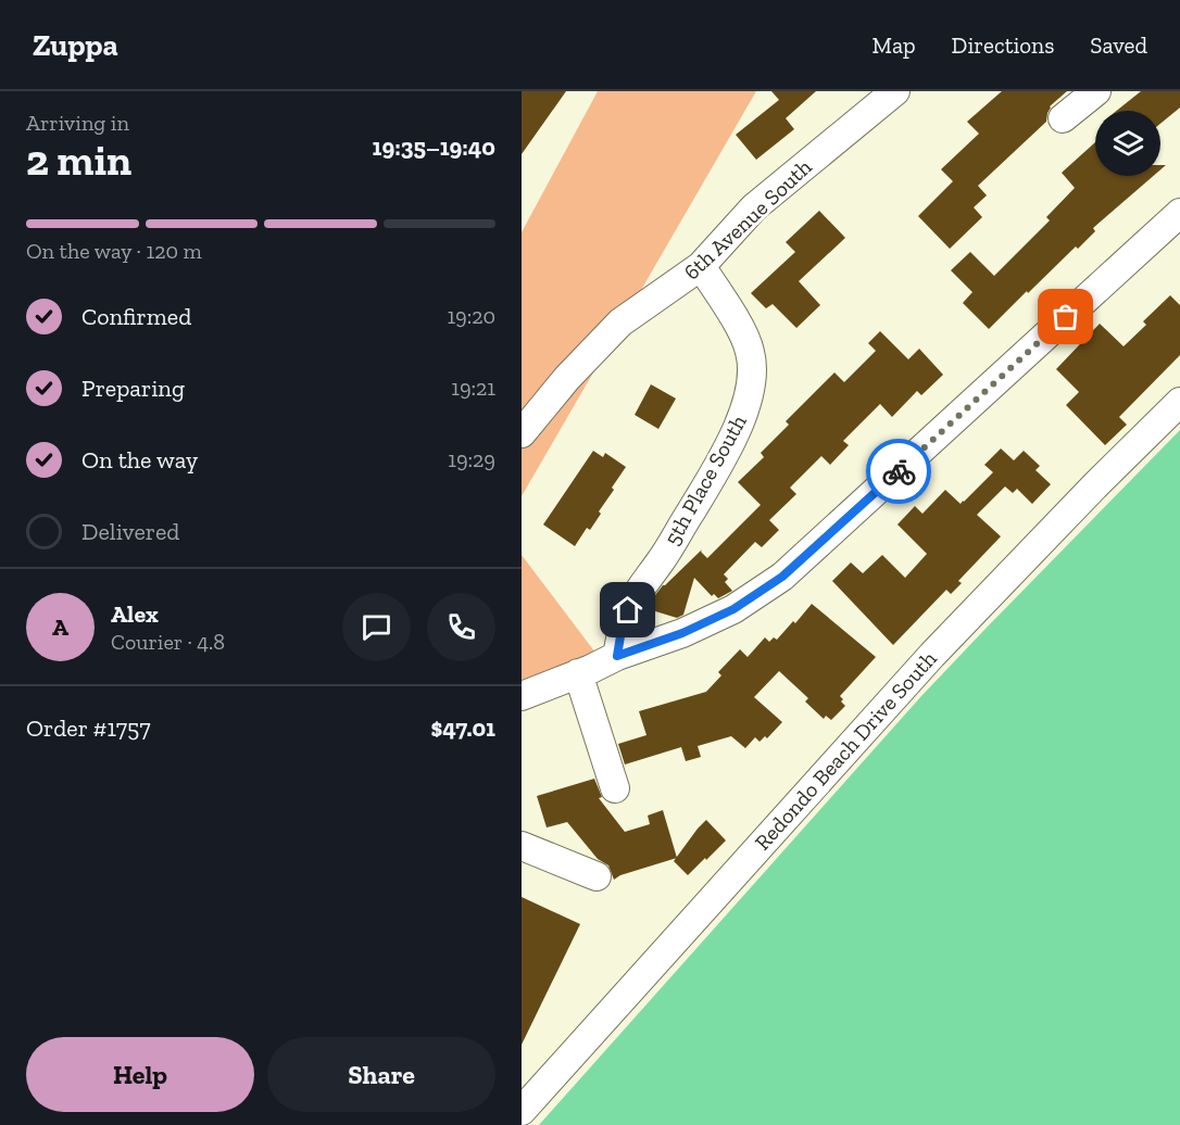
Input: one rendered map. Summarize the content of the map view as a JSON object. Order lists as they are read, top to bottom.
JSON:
{
  "streets": {
    "street": ["6th Avenue South", "5th Place South", "Redondo Beach Drive South"]
  },
  "crossings": [
    ["6th Avenue South", "5th Place South"]
  ],
  "page": {
    "header": "Zuppa",
    "nav": ["Map", "Directions", "Saved"],
    "heading": ["2 min", "Arriving in", "19:35–19:40"],
    "panel": [
      "Alex",
      "Courier · 4.8",
      "Order #1757",
      "$47.01"
    ],
    "bar": "On the way · 120 m",
    "list": [
      ["Confirmed", "19:20"],
      ["Preparing", "19:21"],
      ["On the way", "19:29"],
      "Delivered"
    ],
    "round": "A",
    "buttons": ["Help", "Share"]
  }
}
